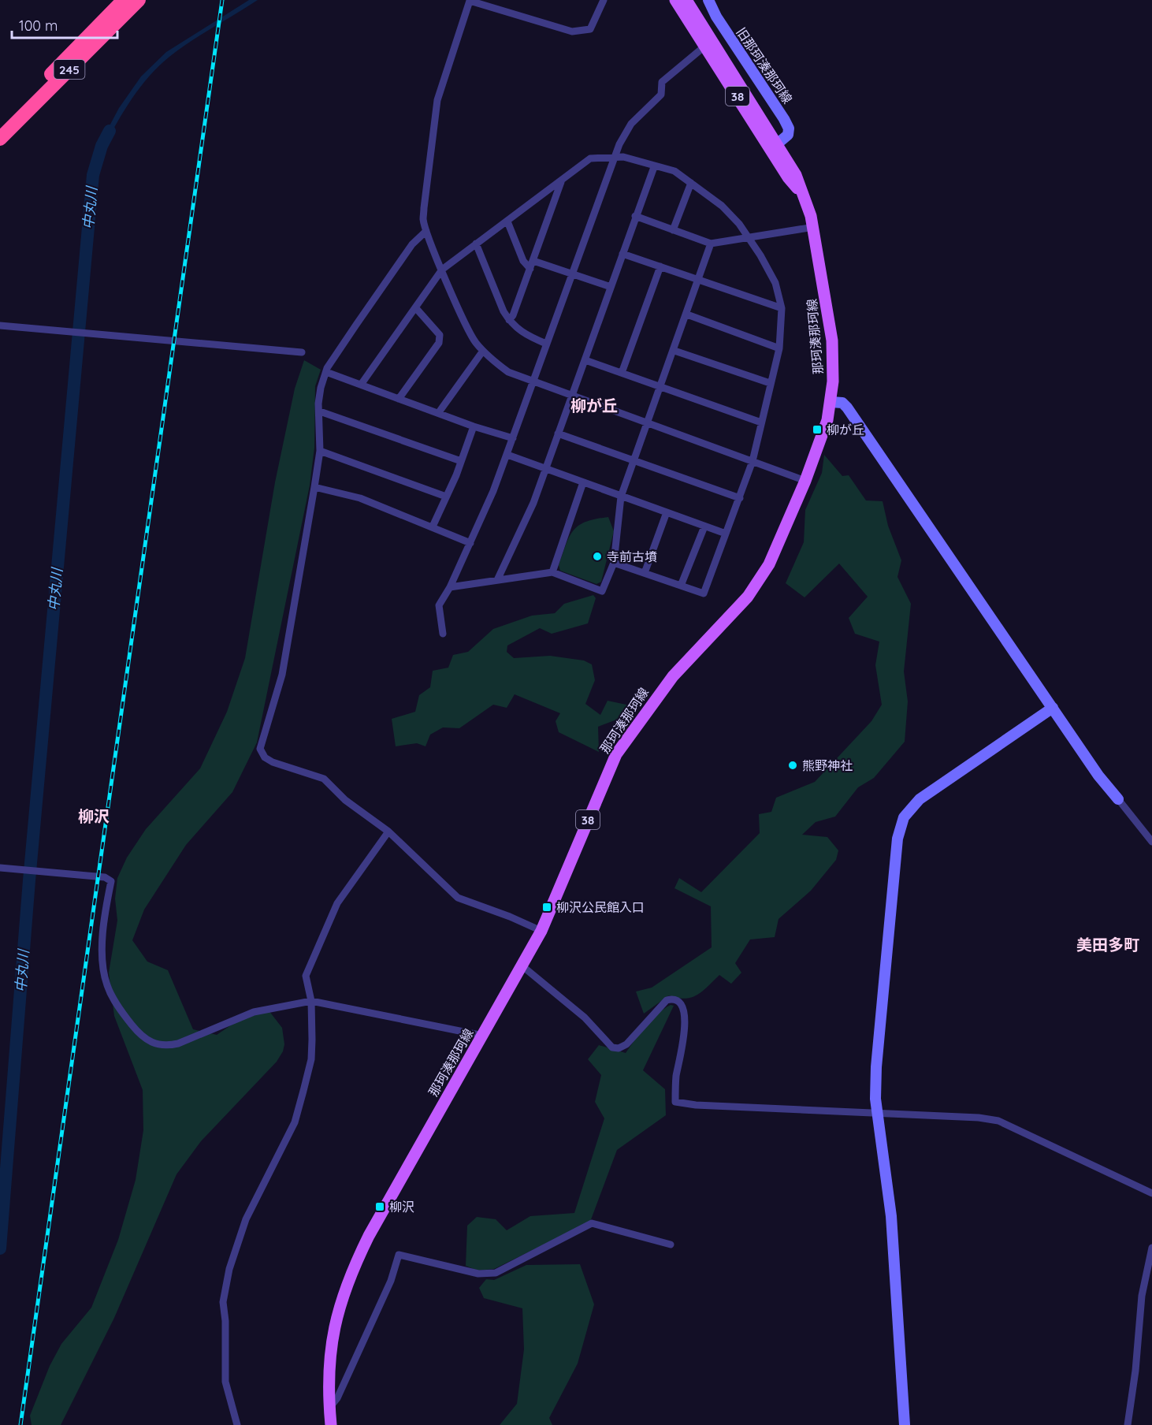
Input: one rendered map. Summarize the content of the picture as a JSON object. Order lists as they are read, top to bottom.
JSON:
{
  "streets": {
    "highway": ["245"],
    "main road": ["38", "那珂湊那珂線"],
    "street": ["旧那珂湊那珂線"]
  },
  "crossings": [
    ["旧那珂湊那珂線", "那珂湊那珂線"]
  ],
  "districts": ["柳が丘", "柳沢", "美田多町"],
  "water": ["中丸川"],
  "places": {
    "transit": ["柳が丘", "柳沢公民館入口", "柳沢"],
    "other": ["寺前古墳", "熊野神社"]
  },
  "scale_bar": "100 m"
}
